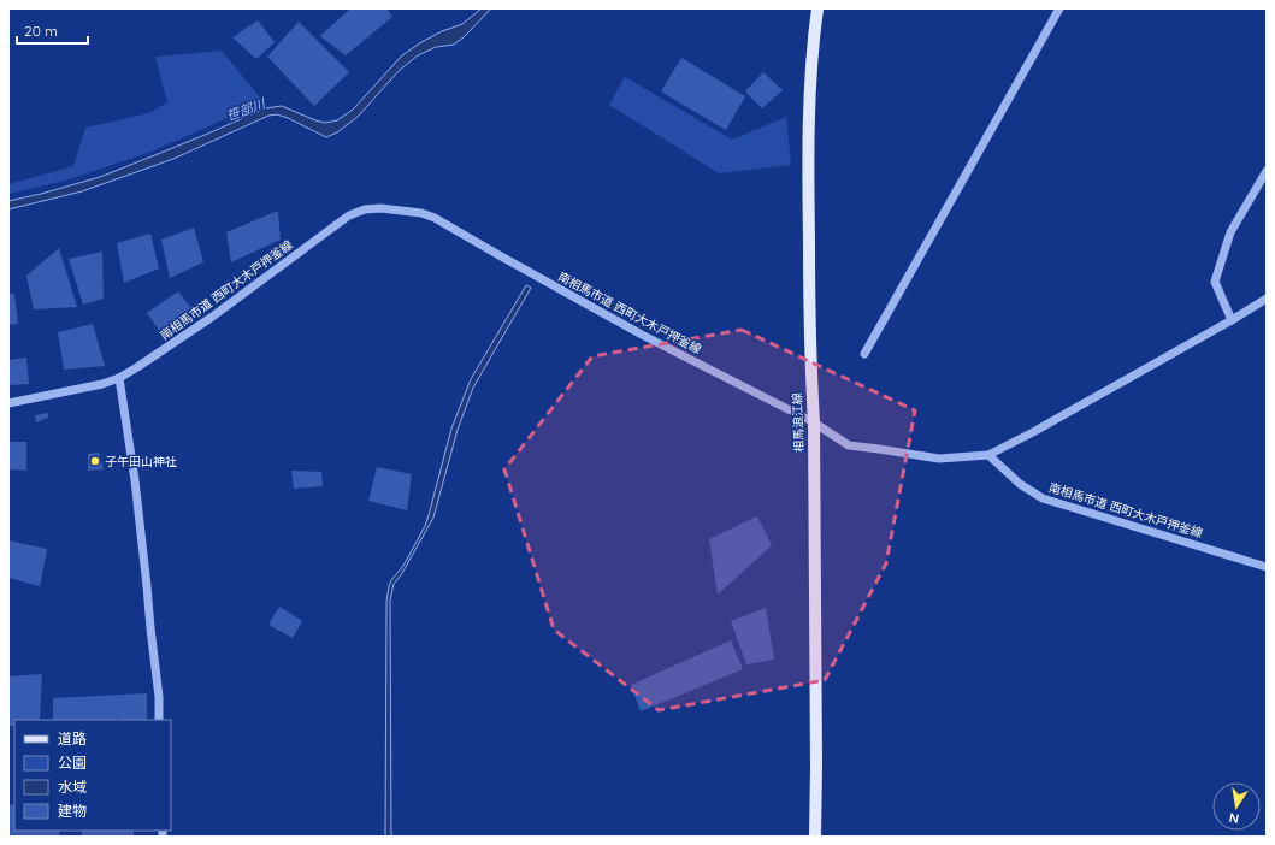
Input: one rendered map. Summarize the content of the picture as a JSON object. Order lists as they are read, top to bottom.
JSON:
{
  "streets": {
    "main road": ["相馬浪江線"],
    "street": ["南相馬市道 西町大木戸押釜線"]
  },
  "crossings": [
    ["南相馬市道 西町大木戸押釜線", "相馬浪江線"]
  ],
  "water": ["笹部川"],
  "places": ["子午田山神社"],
  "legend": [
    "道路",
    "公園",
    "水域",
    "建物"
  ],
  "scale_bar": "20 m",
  "north": "bottom"
}
